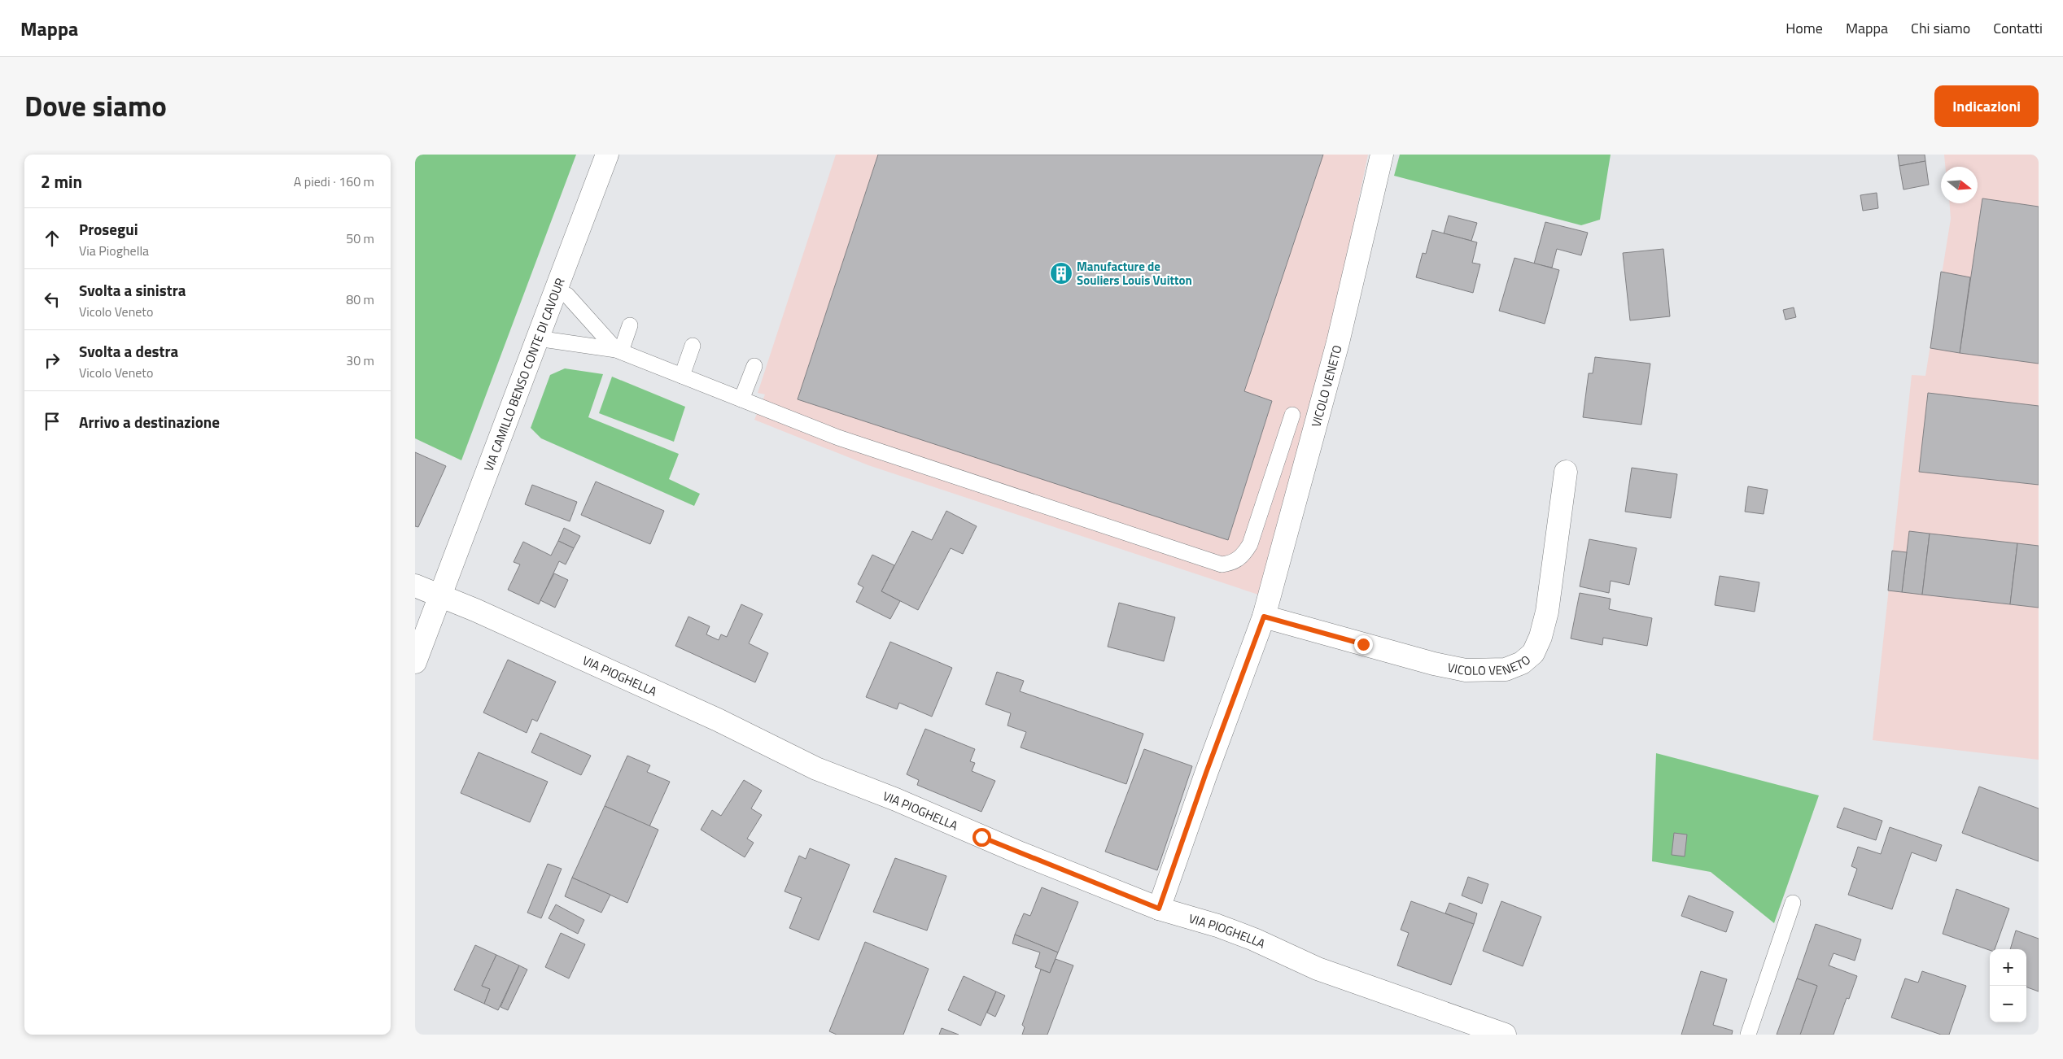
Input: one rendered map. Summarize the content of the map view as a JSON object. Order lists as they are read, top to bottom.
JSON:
{
  "streets": {
    "street": ["VIA CAMILLO BENSO CONTE DI CAVOUR", "VICOLO VENETO", "VIA PIOGHELLA"]
  },
  "crossings": [
    ["VIA CAMILLO BENSO CONTE DI CAVOUR", "VIA PIOGHELLA"],
    ["VICOLO VENETO", "VIA PIOGHELLA"]
  ],
  "places": {
    "building": ["Manufacture de Souliers Louis Vuitton"]
  },
  "north": "right",
  "page": {
    "header": "Mappa",
    "nav": [
      "Home",
      "Mappa",
      "Chi siamo",
      "Contatti"
    ],
    "title": "Dove siamo",
    "buttons": "Indicazioni",
    "heading": ["2 min", "A piedi · 160 m"],
    "list": [
      ["Prosegui", "Via Pioghella", "50 m"],
      ["Svolta a sinistra", "Vicolo Veneto", "80 m"],
      ["Svolta a destra", "Vicolo Veneto", "30 m"],
      "Arrivo a destinazione"
    ],
    "map_buttons": ["+", "−"]
  }
}
